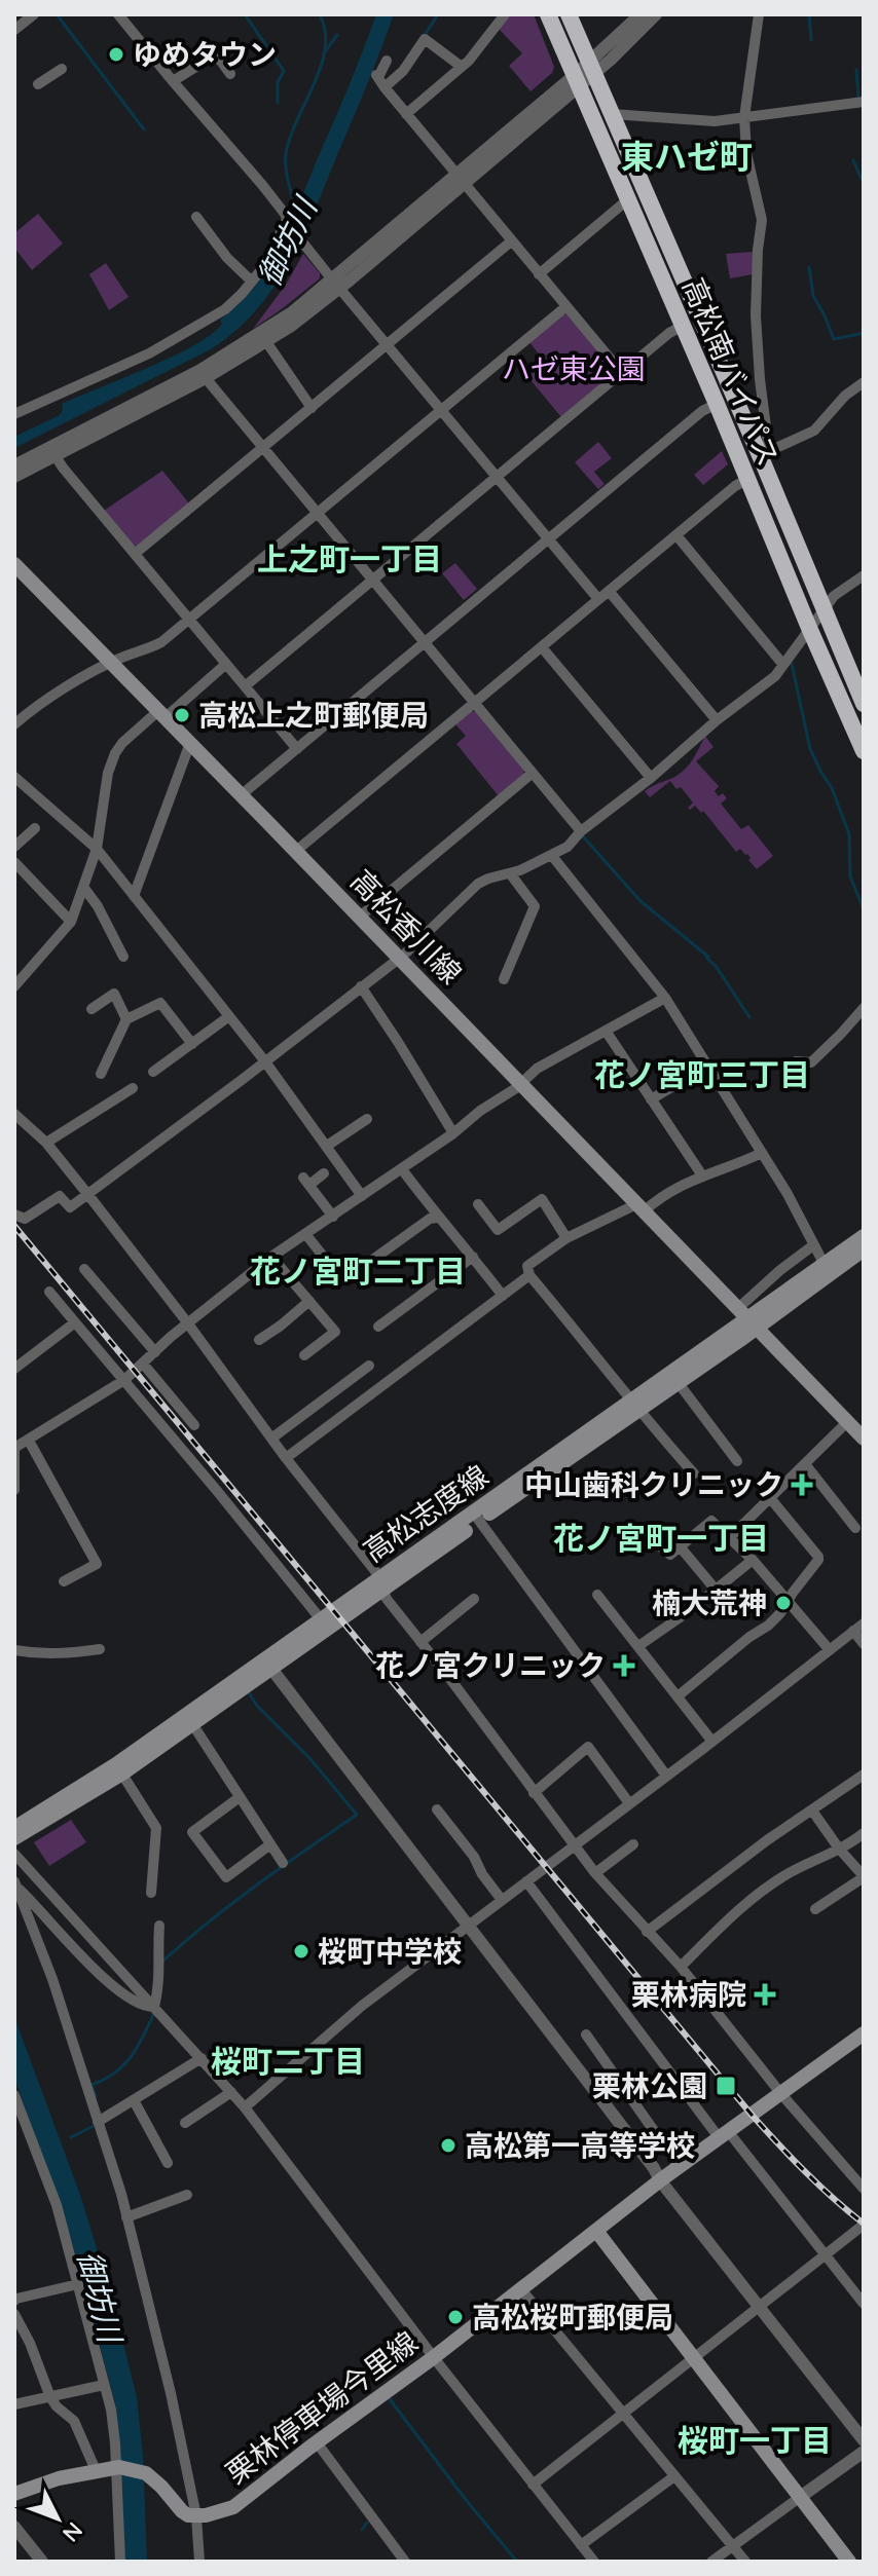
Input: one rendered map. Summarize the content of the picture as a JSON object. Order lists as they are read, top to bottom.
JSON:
{
  "streets": {
    "highway": ["高松南バイパス"],
    "main road": ["高松香川線", "高松志度線", "栗林停車場今里線"]
  },
  "crossings": [
    ["高松香川線", "高松志度線"]
  ],
  "districts": [
    "東ハゼ町",
    "上之町一丁目",
    "花ノ宮町三丁目",
    "花ノ宮町二丁目",
    "花ノ宮町一丁目",
    "桜町二丁目",
    "桜町一丁目"
  ],
  "water": ["御坊川"],
  "parks": ["ハゼ東公園"],
  "places": {
    "other": [
      "ゆめタウン",
      "高松上之町郵便局",
      "楠大荒神",
      "桜町中学校",
      "高松第一高等学校",
      "高松桜町郵便局"
    ],
    "health": ["中山歯科クリニック", "花ノ宮クリニック", "栗林病院"],
    "transit": ["栗林公園"]
  },
  "north": "bottom right"
}
